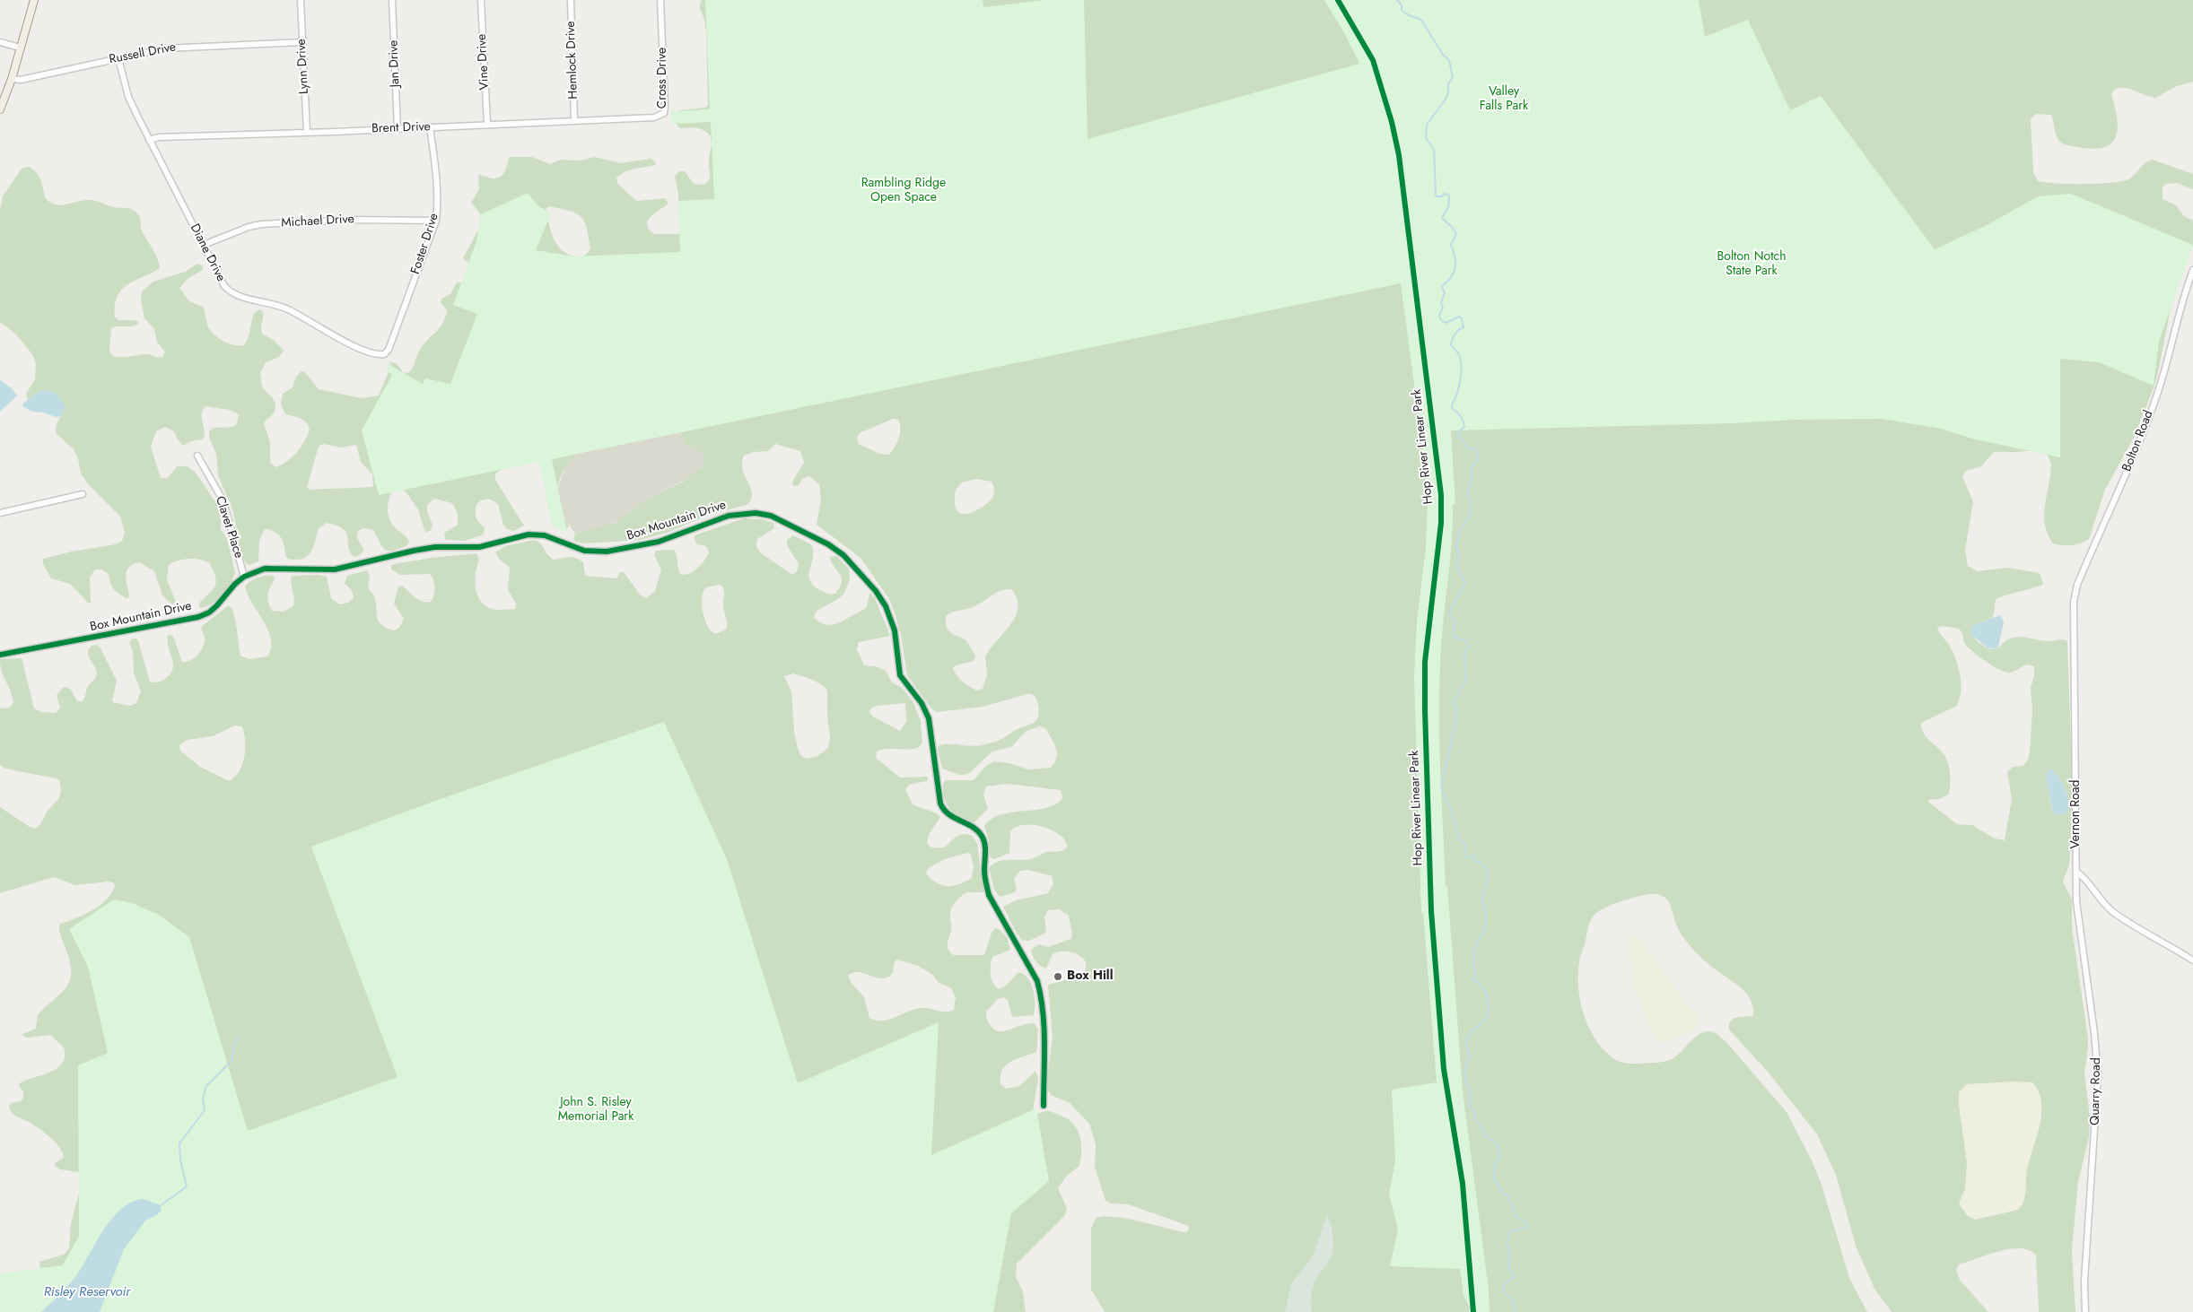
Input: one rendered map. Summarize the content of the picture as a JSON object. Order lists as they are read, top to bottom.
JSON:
{
  "streets": {
    "street": [
      "Russell Drive",
      "Hemlock Drive",
      "Vine Drive",
      "Jan Drive",
      "Lynn Drive",
      "Cross Drive",
      "Brent Drive",
      "Michael Drive",
      "Foster Drive",
      "Diane Drive",
      "Bolton Road",
      "Box Mountain Drive",
      "Clavet Place",
      "Vernon Road",
      "Quarry Road"
    ],
    "cycle path": ["Hop River Linear Park"]
  },
  "crossings": [
    ["Russell Drive", "Lynn Drive"],
    ["Russell Drive", "Diane Drive"],
    ["Hemlock Drive", "Brent Drive"],
    ["Vine Drive", "Brent Drive"],
    ["Jan Drive", "Brent Drive"],
    ["Lynn Drive", "Brent Drive"],
    ["Cross Drive", "Brent Drive"],
    ["Brent Drive", "Foster Drive"],
    ["Brent Drive", "Diane Drive"],
    ["Michael Drive", "Foster Drive"],
    ["Michael Drive", "Diane Drive"],
    ["Foster Drive", "Diane Drive"],
    ["Bolton Road", "Vernon Road"],
    ["Box Mountain Drive", "Clavet Place"],
    ["Vernon Road", "Quarry Road"]
  ],
  "water": ["Risley Reservoir"],
  "parks": [
    "Valley Falls Park",
    "Rambling Ridge Open Space",
    "Bolton Notch State Park",
    "John S. Risley Memorial Park"
  ],
  "places": ["Box Hill"]
}
